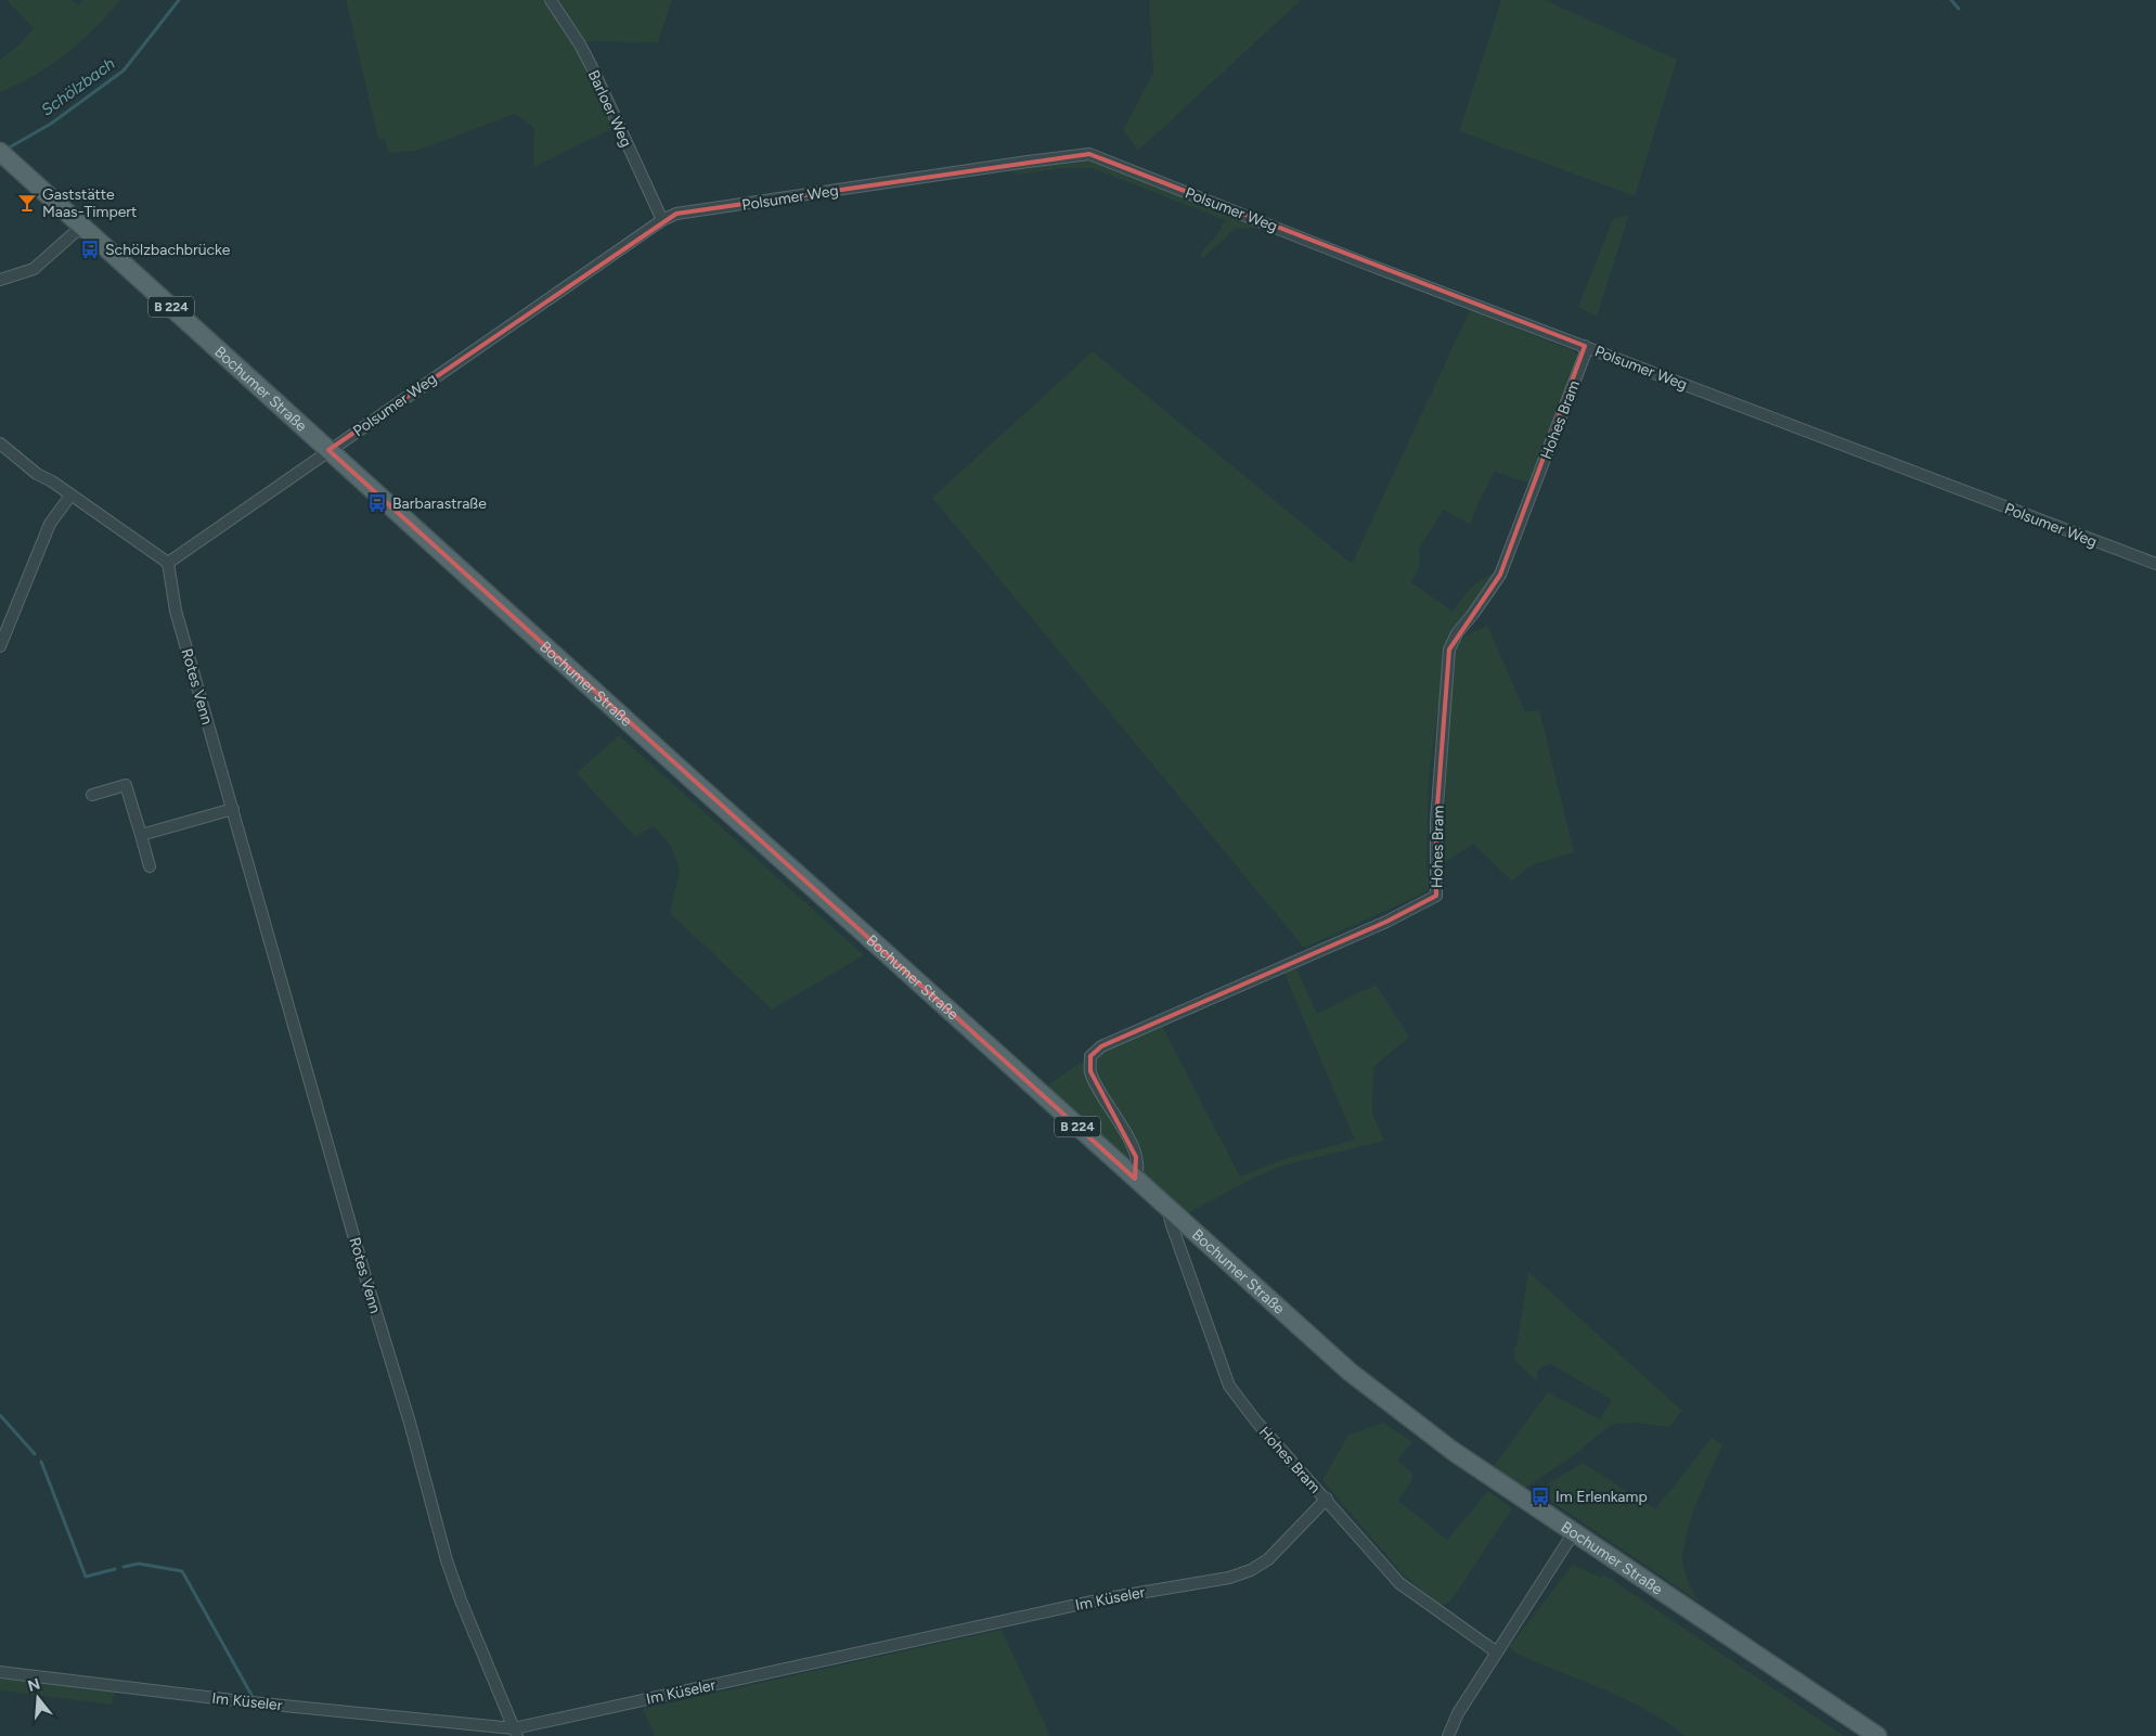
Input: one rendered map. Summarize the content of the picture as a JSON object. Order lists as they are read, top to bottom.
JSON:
{
  "streets": {
    "main road": ["B 224", "Bochumer Straße"],
    "street": [
      "Barloer Weg",
      "Polsumer Weg",
      "Hohes Bram",
      "Rotes Venn",
      "Im Küseler"
    ]
  },
  "crossings": [
    ["Barloer Weg", "Polsumer Weg"],
    ["Polsumer Weg", "Bochumer Straße"],
    ["Polsumer Weg", "Hohes Bram"],
    ["Bochumer Straße", "Hohes Bram"],
    ["Hohes Bram", "Im Küseler"],
    ["Rotes Venn", "Im Küseler"]
  ],
  "water": ["Schölzbach"],
  "places": {
    "bar": ["Gaststätte Maas-Timpert"],
    "bus stop": ["Schölzbachbrücke", "Barbarastraße", "Im Erlenkamp"]
  },
  "north": "top"
}
